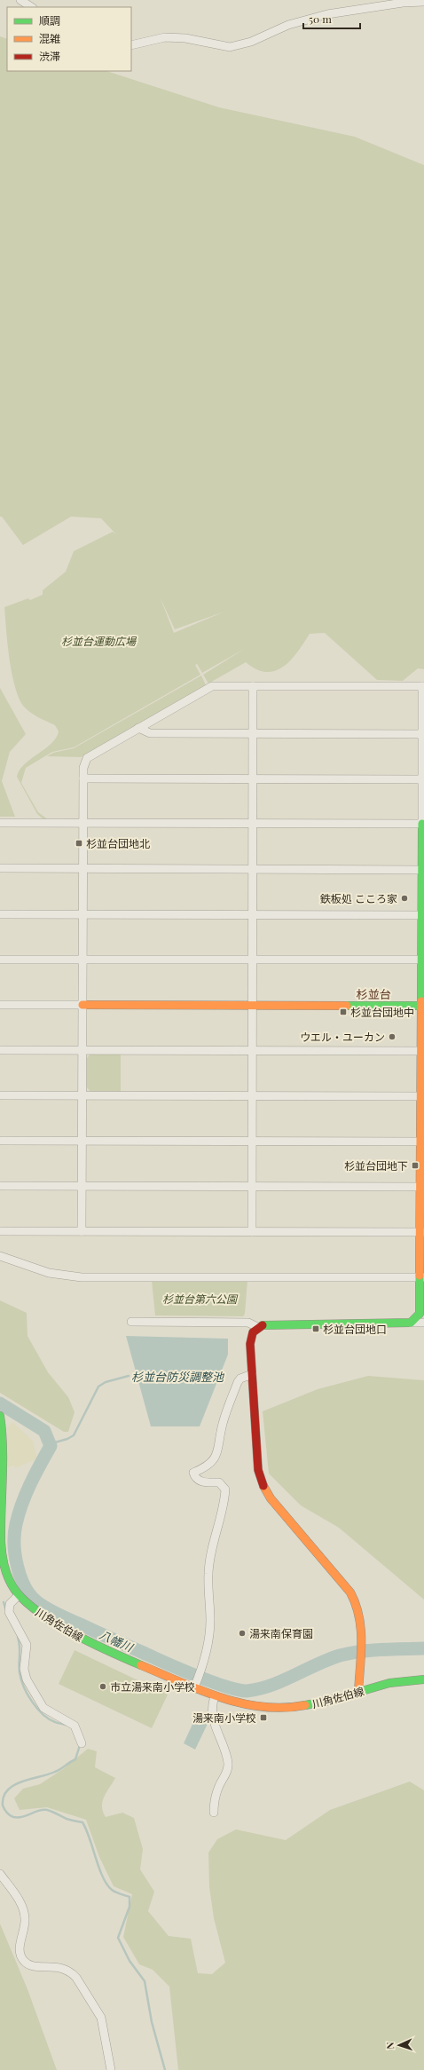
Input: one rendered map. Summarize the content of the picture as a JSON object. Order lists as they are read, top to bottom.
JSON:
{
  "streets": {
    "street": ["川角佐伯線"]
  },
  "districts": ["杉並台"],
  "water": ["杉並台防災調整池", "八幡川"],
  "parks": ["杉並台運動広場", "杉並台第六公園"],
  "places": {
    "transit": [
      "杉並台団地北",
      "杉並台団地中",
      "杉並台団地下",
      "杉並台団地口",
      "湯来南小学校"
    ],
    "other": [
      "鉄板処 こころ家",
      "ウエル・ユーカン",
      "湯来南保育園",
      "市立湯来南小学校"
    ]
  },
  "legend": ["順調", "混雑", "渋滞"],
  "scale_bar": "50 m",
  "north": "left"
}
